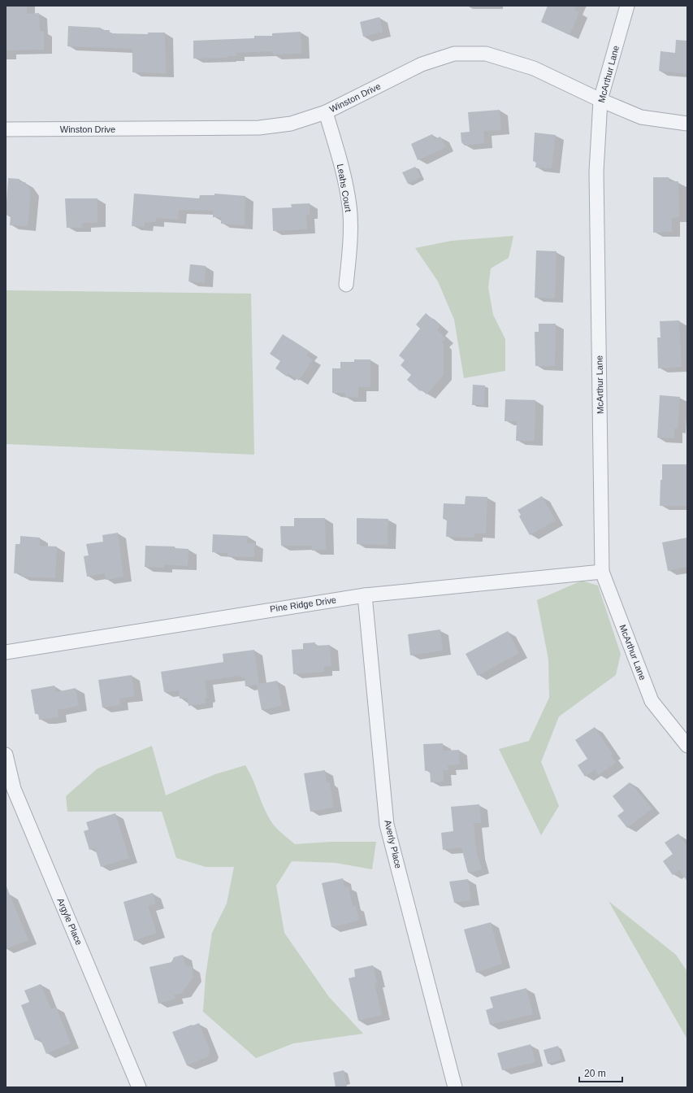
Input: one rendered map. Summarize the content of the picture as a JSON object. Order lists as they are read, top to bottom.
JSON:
{
  "streets": {
    "street": [
      "McArthur Lane",
      "Winston Drive",
      "Leahs Court",
      "Pine Ridge Drive",
      "Averly Place",
      "Argyle Place"
    ]
  },
  "crossings": [
    ["McArthur Lane", "Winston Drive"],
    ["McArthur Lane", "Pine Ridge Drive"],
    ["Winston Drive", "Leahs Court"],
    ["Pine Ridge Drive", "Averly Place"]
  ],
  "scale_bar": "20 m"
}
